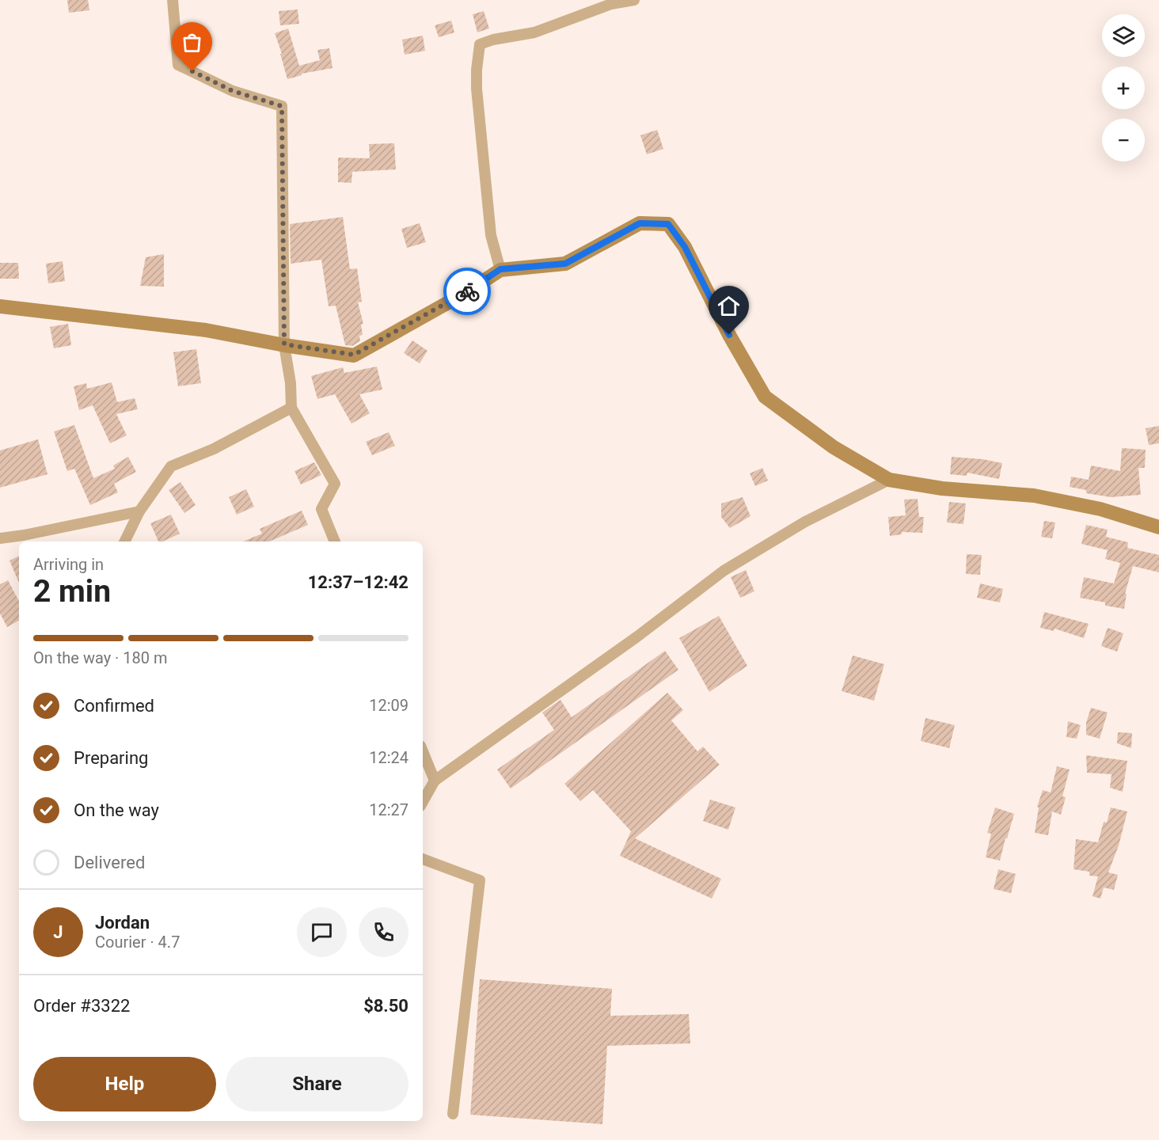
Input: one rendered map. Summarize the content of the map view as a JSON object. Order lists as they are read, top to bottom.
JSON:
{
  "page": {
    "map_buttons": ["+", "−"],
    "heading": ["2 min", "Arriving in", "12:37–12:42"],
    "panel": [
      "Jordan",
      "Courier · 4.7",
      "Order #3322",
      "$8.50"
    ],
    "bar": "On the way · 180 m",
    "list": [
      ["Confirmed", "12:09"],
      ["Preparing", "12:24"],
      ["On the way", "12:27"],
      "Delivered"
    ],
    "round": "J",
    "buttons": ["Help", "Share"]
  }
}
